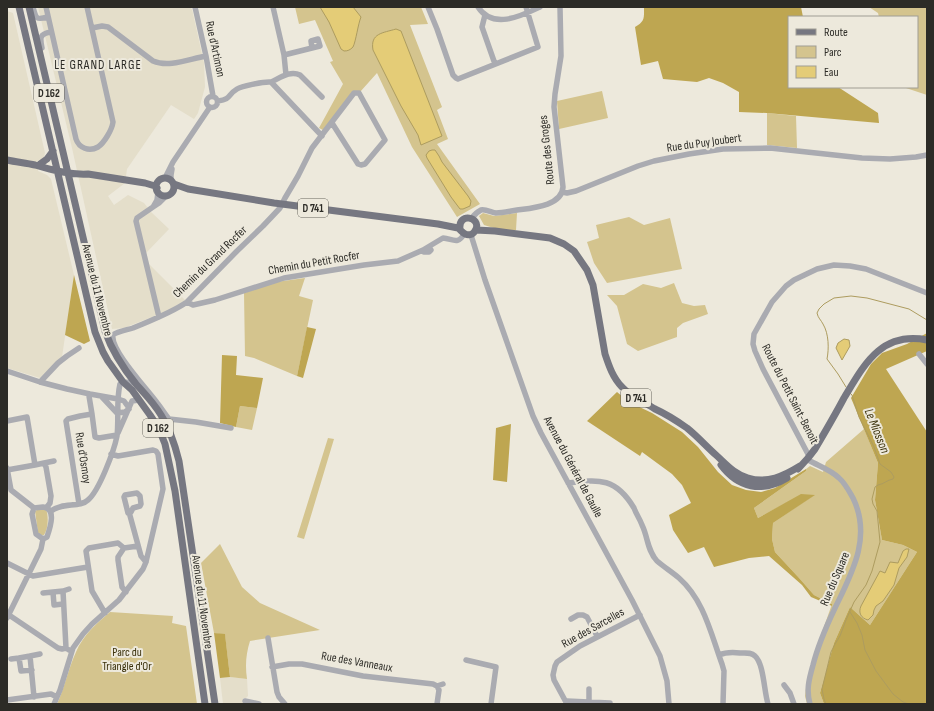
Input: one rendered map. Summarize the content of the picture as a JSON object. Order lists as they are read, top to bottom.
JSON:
{
  "streets": {
    "main road": ["D 162", "D 741", "Avenue du 11 Novembre"],
    "street": [
      "Rue d'Artimon",
      "Rue du Puy Joubert",
      "Route des Groges",
      "Chemin du Grand Rocfer",
      "Chemin du Petit Rocfer",
      "Route du Petit Saint-Benoit",
      "Rue d'Osmoy",
      "Avenue du Général de Gaulle",
      "Rue du Square",
      "Rue des Sarcelles",
      "Rue des Vanneaux"
    ]
  },
  "crossings": [
    ["Rue du Puy Joubert", "Route des Groges"],
    ["Route des Groges", "D 741"],
    ["Route des Groges", "Chemin du Petit Rocfer"],
    ["Route des Groges", "Avenue du Général de Gaulle"],
    ["D 741", "Chemin du Grand Rocfer"],
    ["D 741", "Avenue du 11 Novembre"],
    ["D 741", "Route du Petit Saint-Benoit"],
    ["D 741", "Avenue du Général de Gaulle"],
    ["D 741", "Rue du Square"],
    ["Chemin du Grand Rocfer", "Chemin du Petit Rocfer"],
    ["Avenue du 11 Novembre", "Rue d'Osmoy"],
    ["Route du Petit Saint-Benoit", "Rue du Square"],
    ["Avenue du Général de Gaulle", "Rue des Sarcelles"]
  ],
  "districts": ["LE GRAND LARGE"],
  "water": ["Le Miosson"],
  "parks": ["Parc du Triangle d'Or"],
  "legend": ["Route", "Parc", "Eau"]
}
